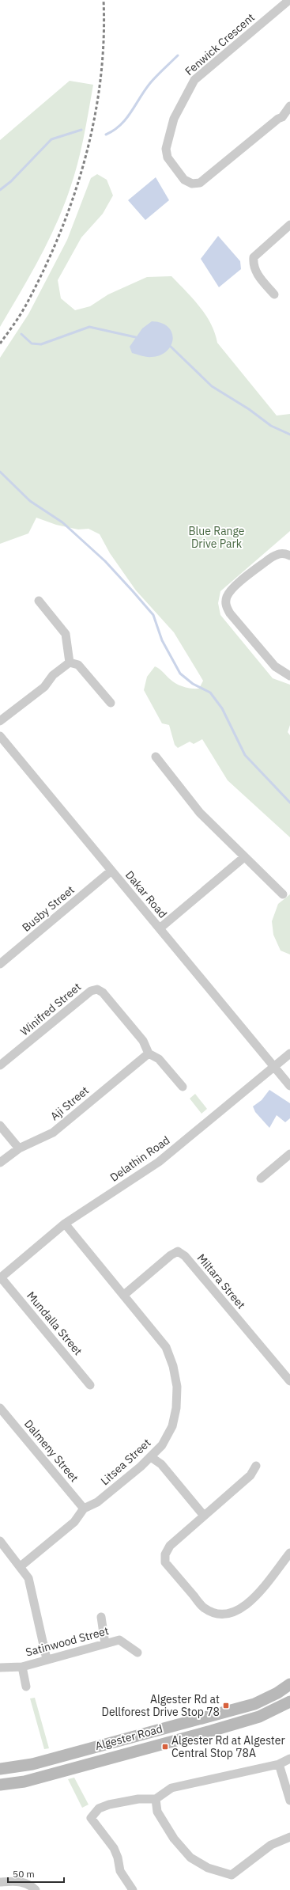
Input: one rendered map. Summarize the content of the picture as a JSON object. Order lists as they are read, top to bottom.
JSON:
{
  "streets": {
    "main road": ["Algester Road"],
    "street": [
      "Fenwick Crescent",
      "Dakar Road",
      "Busby Street",
      "Winifred Street",
      "Aji Street",
      "Delathin Road",
      "Miltara Street",
      "Mundalla Street",
      "Dalmeny Street",
      "Litsea Street",
      "Satinwood Street"
    ]
  },
  "crossings": [
    ["Dakar Road", "Busby Street"],
    ["Dakar Road", "Delathin Road"],
    ["Winifred Street", "Aji Street"],
    ["Delathin Road", "Mundalla Street"],
    ["Delathin Road", "Litsea Street"],
    ["Miltara Street", "Litsea Street"],
    ["Dalmeny Street", "Litsea Street"]
  ],
  "parks": ["Blue Range Drive Park"],
  "places": {
    "transit": ["Algester Rd at Dellforest Drive Stop 78", "Algester Rd at Algester Central Stop 78A"]
  },
  "scale_bar": "50 m"
}
